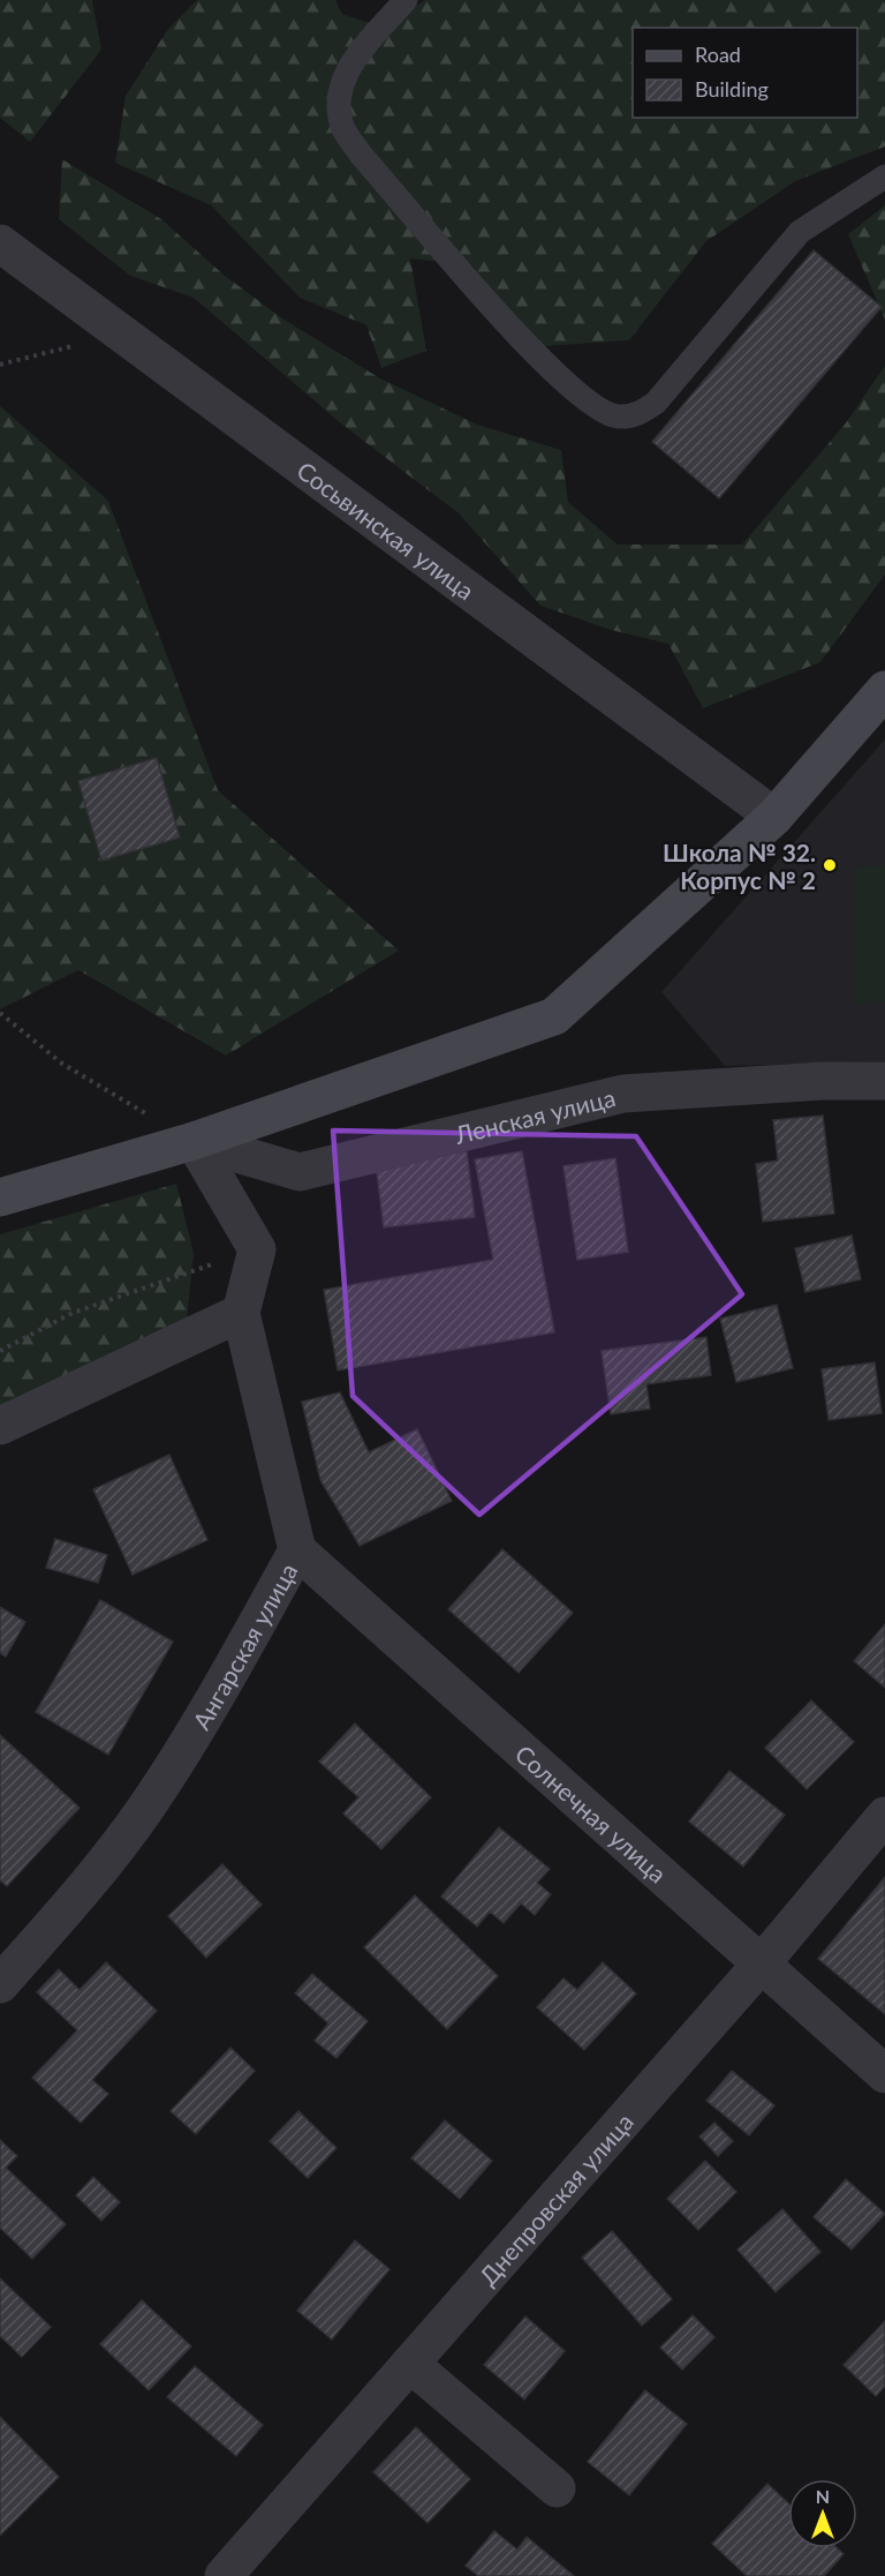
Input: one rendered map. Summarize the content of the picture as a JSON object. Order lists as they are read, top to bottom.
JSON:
{
  "streets": {
    "street": [
      "Сосьвинская улица",
      "Ленская улица",
      "Ангарская улица",
      "Солнечная улица",
      "Днепровская улица"
    ]
  },
  "crossings": [
    ["Ангарская улица", "Солнечная улица"],
    ["Солнечная улица", "Днепровская улица"]
  ],
  "places": ["Школа № 32. Корпус № 2"],
  "legend": ["Road", "Building"],
  "north": "top"
}
